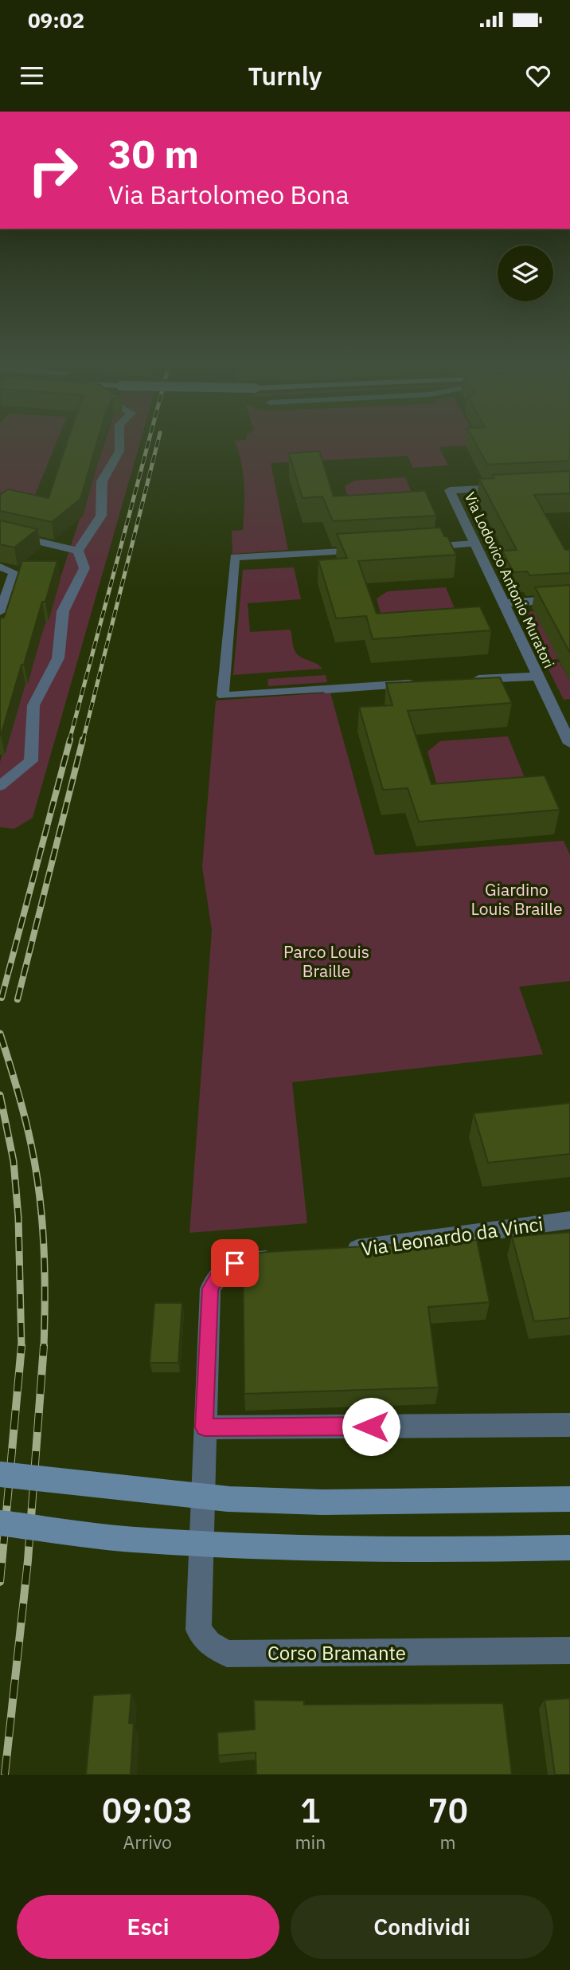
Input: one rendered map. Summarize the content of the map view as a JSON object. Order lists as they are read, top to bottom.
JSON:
{
  "streets": {
    "street": ["Via Lodovico Antonio Muratori", "Via Leonardo da Vinci", "Corso Bramante"]
  },
  "parks": ["Giardino Louis Braille", "Parco Louis Braille"],
  "page": {
    "status": "09:02",
    "header": "Turnly",
    "turn": ["30 m", "Via Bartolomeo Bona"],
    "eta": [
      "09:03",
      "Arrivo",
      "1",
      "min",
      "70",
      "m"
    ],
    "buttons": ["Esci", "Condividi"]
  }
}
